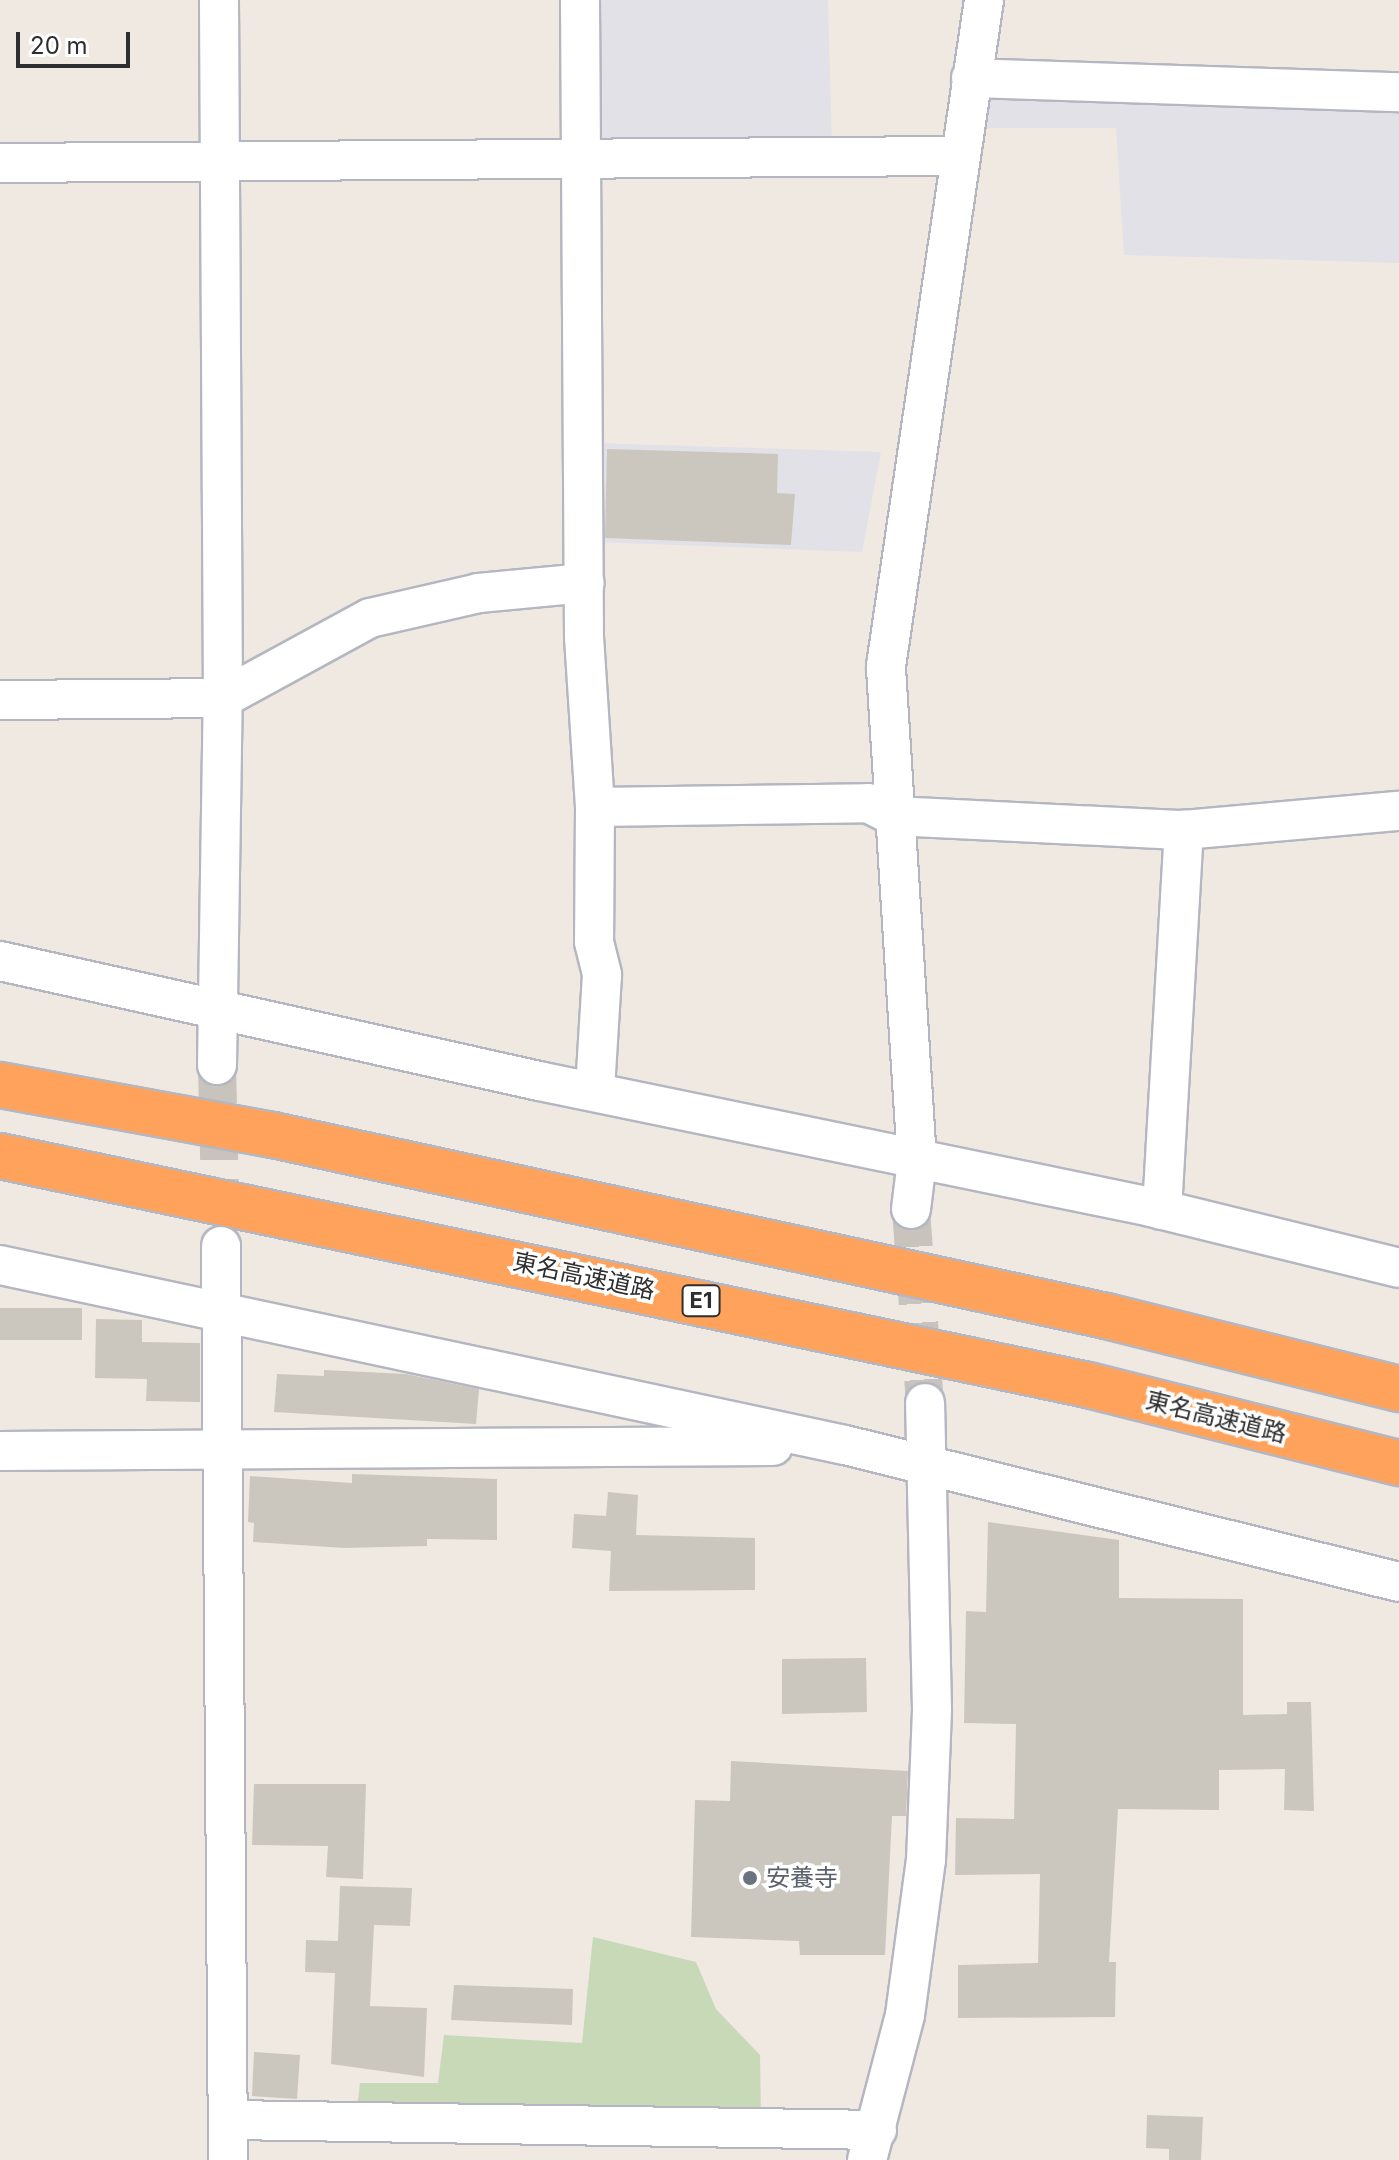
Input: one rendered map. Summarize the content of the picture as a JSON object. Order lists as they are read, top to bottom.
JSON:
{
  "streets": {
    "highway": ["東名高速道路", "E1"]
  },
  "places": ["安養寺"],
  "scale_bar": "20 m"
}
